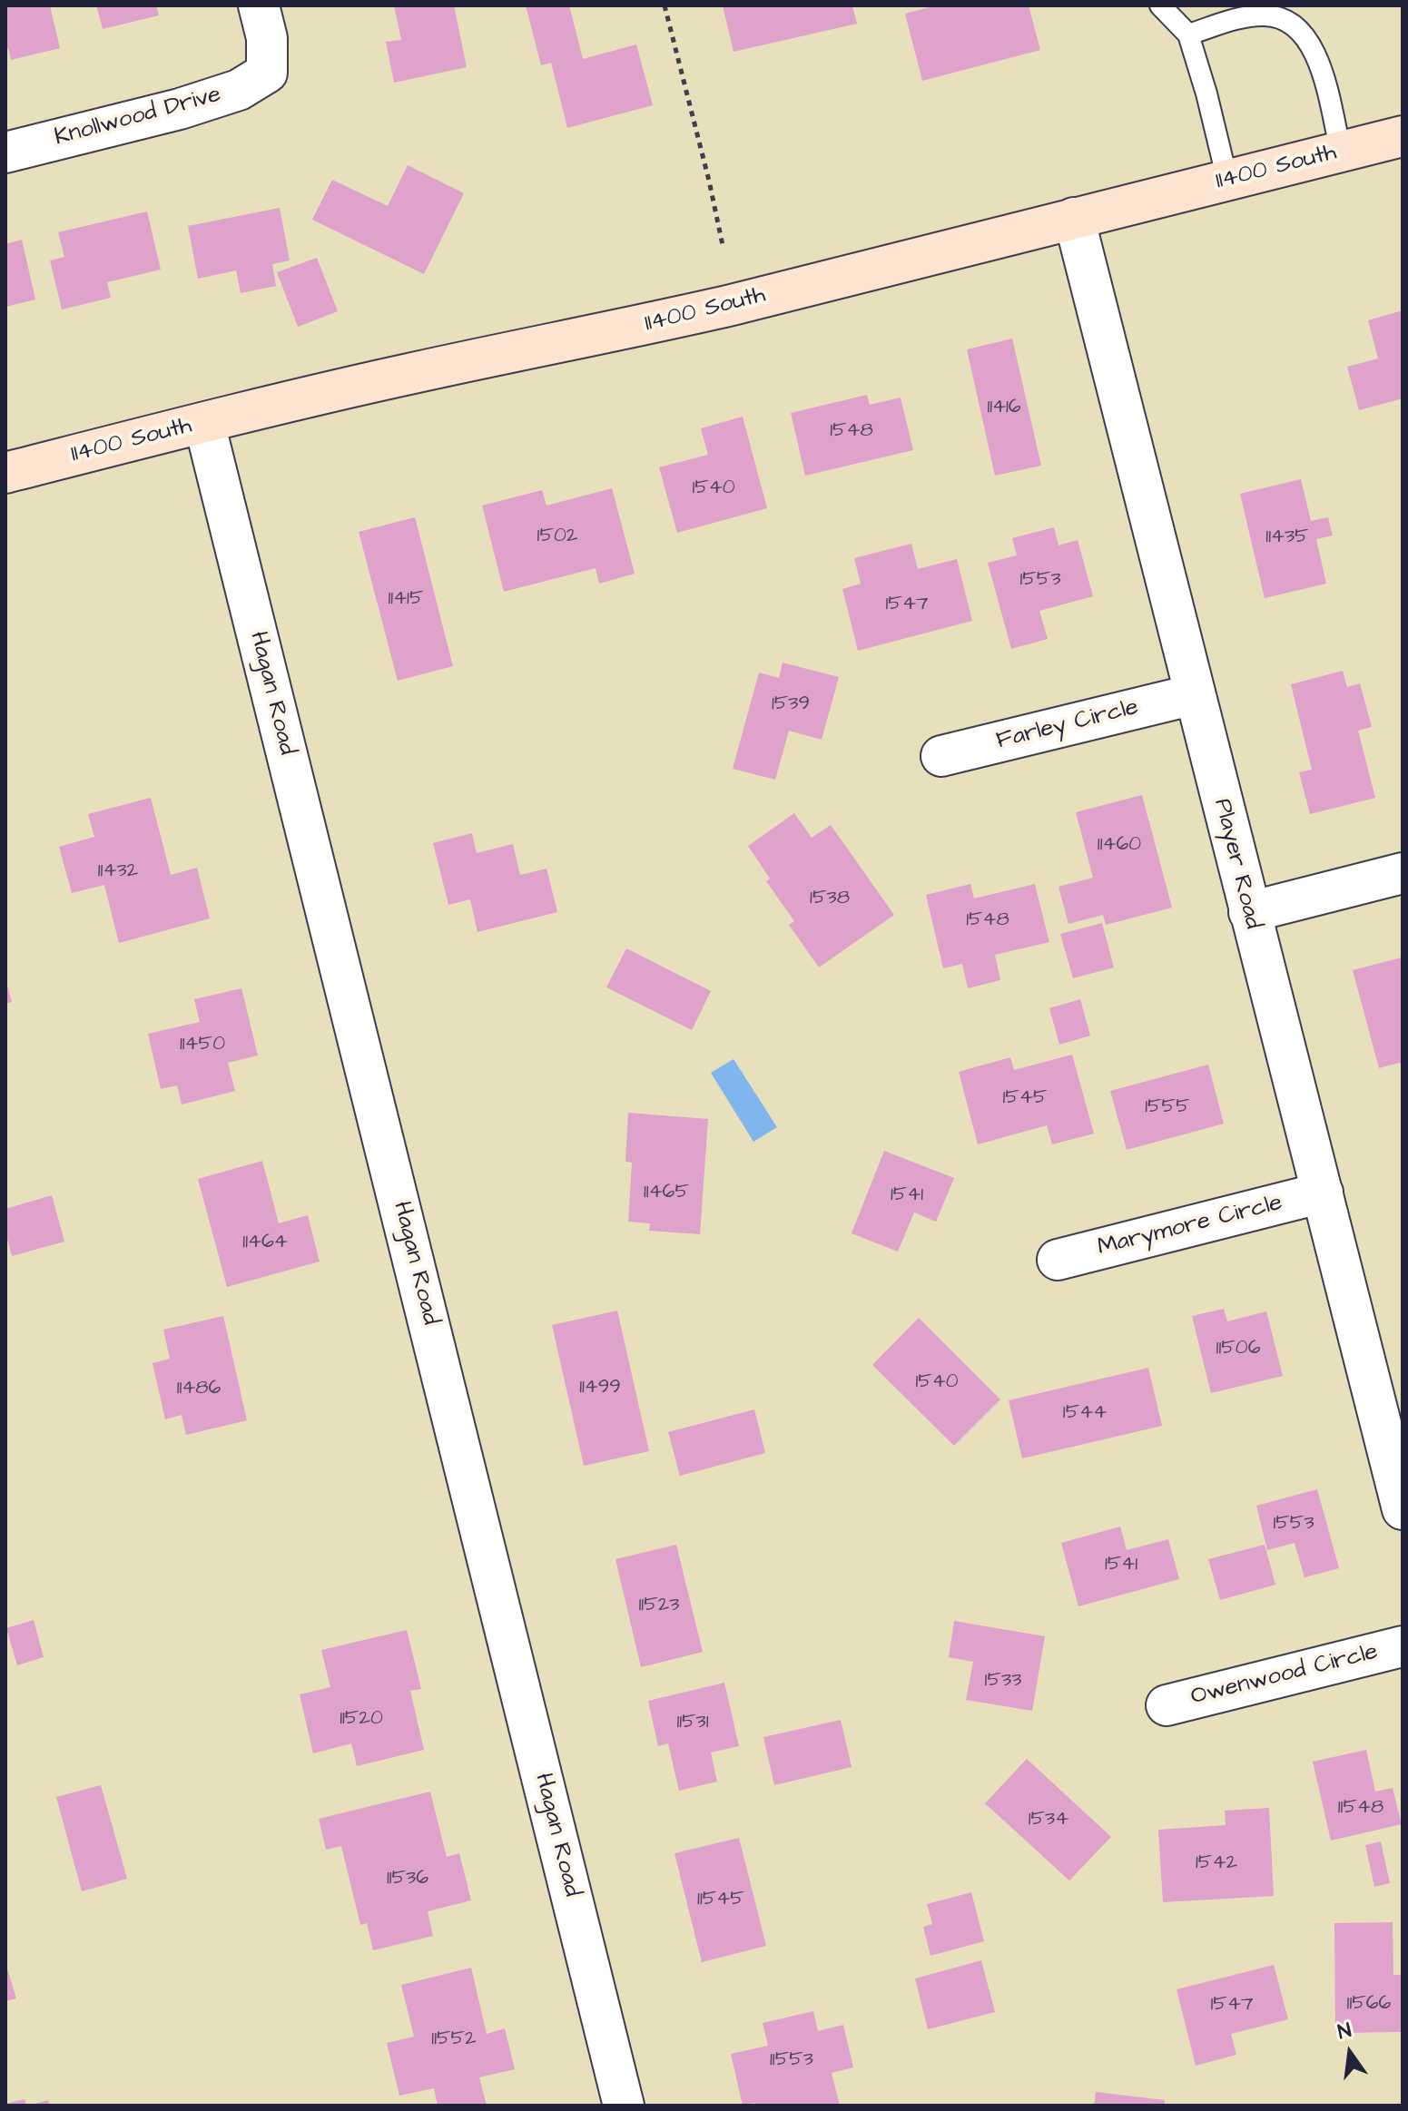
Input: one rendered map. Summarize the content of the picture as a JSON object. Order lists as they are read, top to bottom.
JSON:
{
  "streets": {
    "main road": ["11400 South"],
    "street": [
      "Knollwood Drive",
      "Hagan Road",
      "Farley Circle",
      "Player Road",
      "Marymore Circle",
      "Owenwood Circle"
    ]
  },
  "crossings": [
    ["11400 South", "Hagan Road"],
    ["11400 South", "Player Road"],
    ["Farley Circle", "Player Road"],
    ["Player Road", "Marymore Circle"]
  ],
  "house_numbers": [
    "11416",
    "1548",
    "1540",
    "1502",
    "11435",
    "1553",
    "11415",
    "1547",
    "1539",
    "11460",
    "11432",
    "1538",
    "1548",
    "11450",
    "1545",
    "1555",
    "11465",
    "1541",
    "11464",
    "11506",
    "1540",
    "11499",
    "11486",
    "1544",
    "1553",
    "1541",
    "11523",
    "1533",
    "11520",
    "11531",
    "11548",
    "1534",
    "1542",
    "11536",
    "11545",
    "11566",
    "1547",
    "11552",
    "11553"
  ],
  "north": "top"
}
